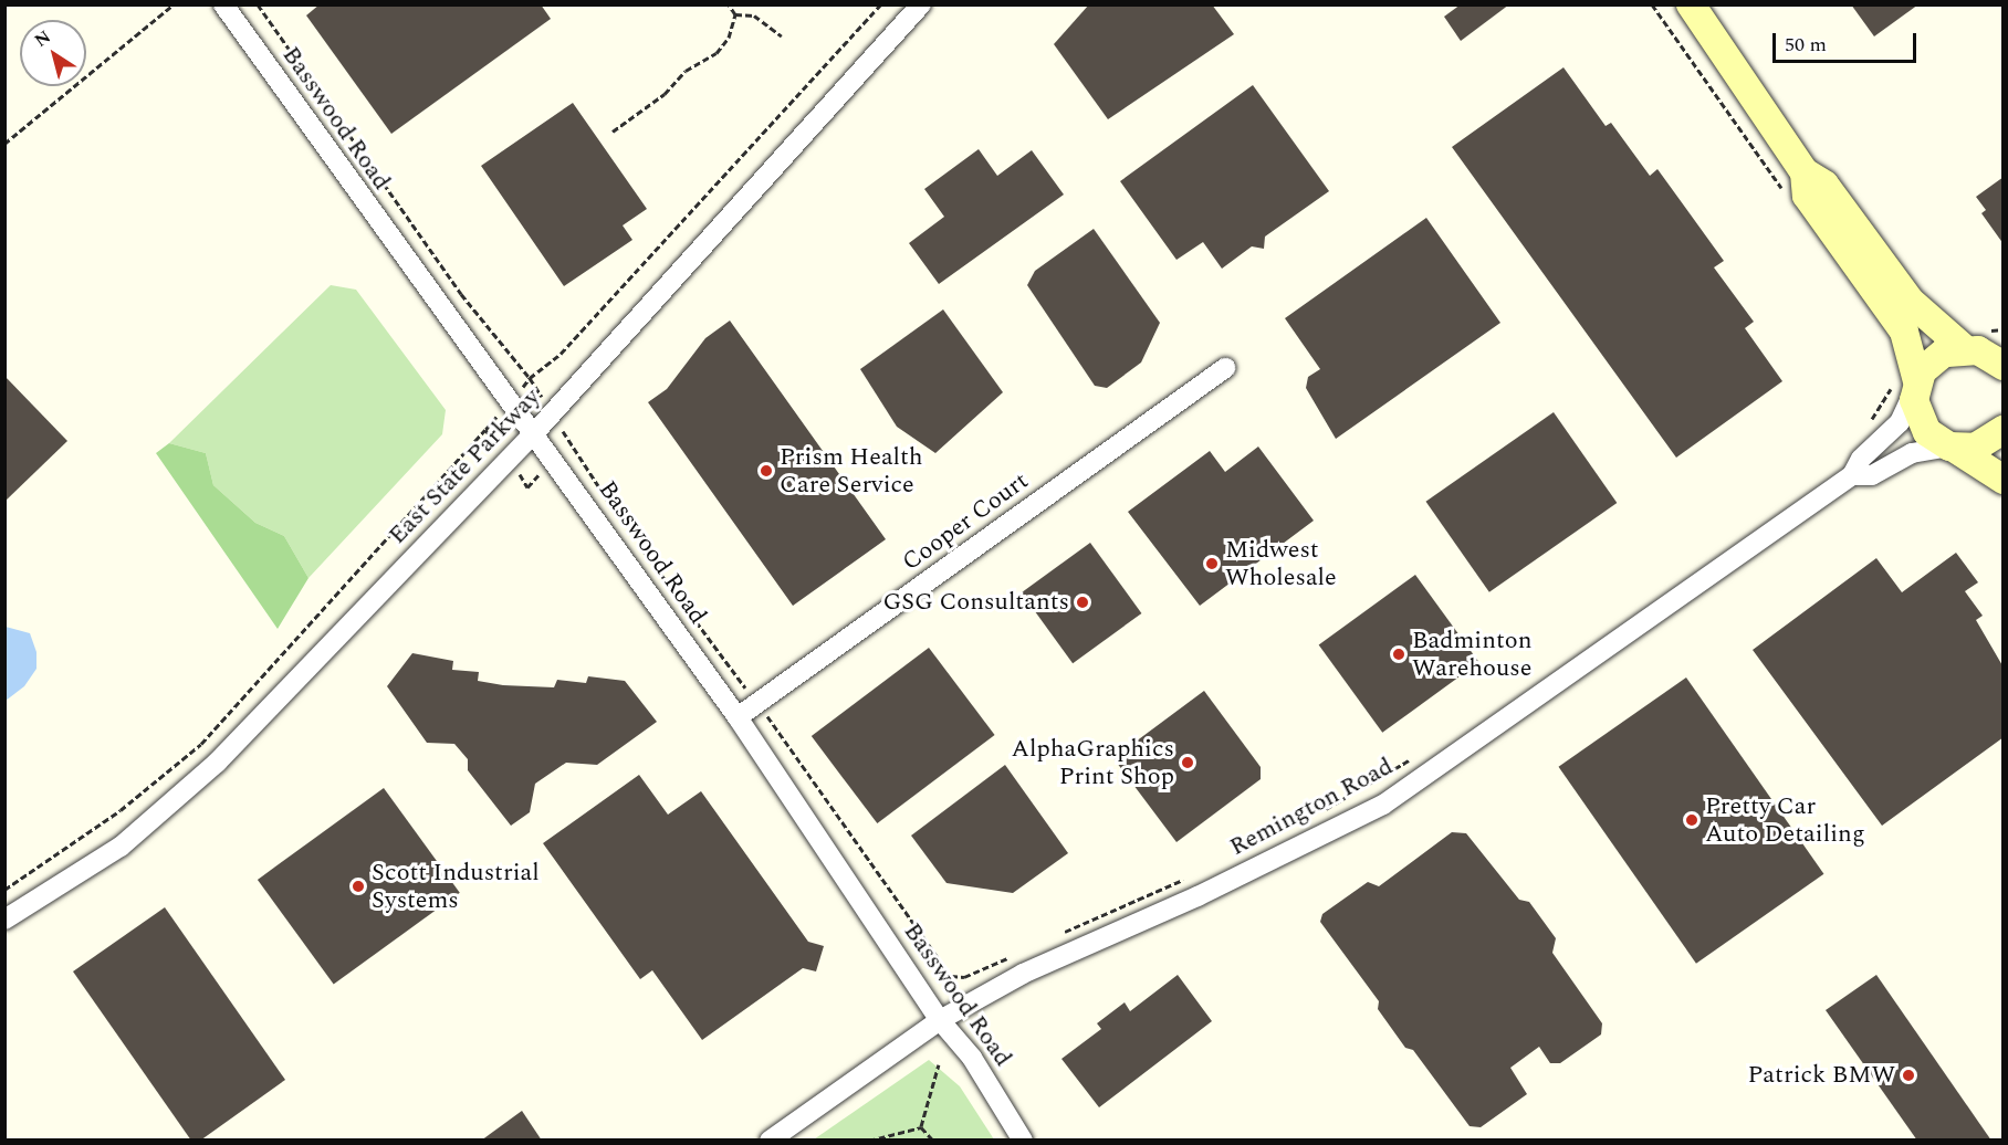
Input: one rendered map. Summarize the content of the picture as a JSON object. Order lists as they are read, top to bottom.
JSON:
{
  "streets": {
    "street": [
      "Basswood Road",
      "East State Parkway",
      "Cooper Court",
      "Remington Road"
    ]
  },
  "crossings": [
    ["Basswood Road", "East State Parkway"],
    ["Basswood Road", "Cooper Court"],
    ["Basswood Road", "Remington Road"]
  ],
  "places": [
    "Prism Health Care Service",
    "Midwest Wholesale",
    "GSG Consultants",
    "Badminton Warehouse",
    "AlphaGraphics Print Shop",
    "Pretty Car Auto Detailing",
    "Scott Industrial Systems",
    "Patrick BMW"
  ],
  "scale_bar": "50 m",
  "north": "top left"
}
